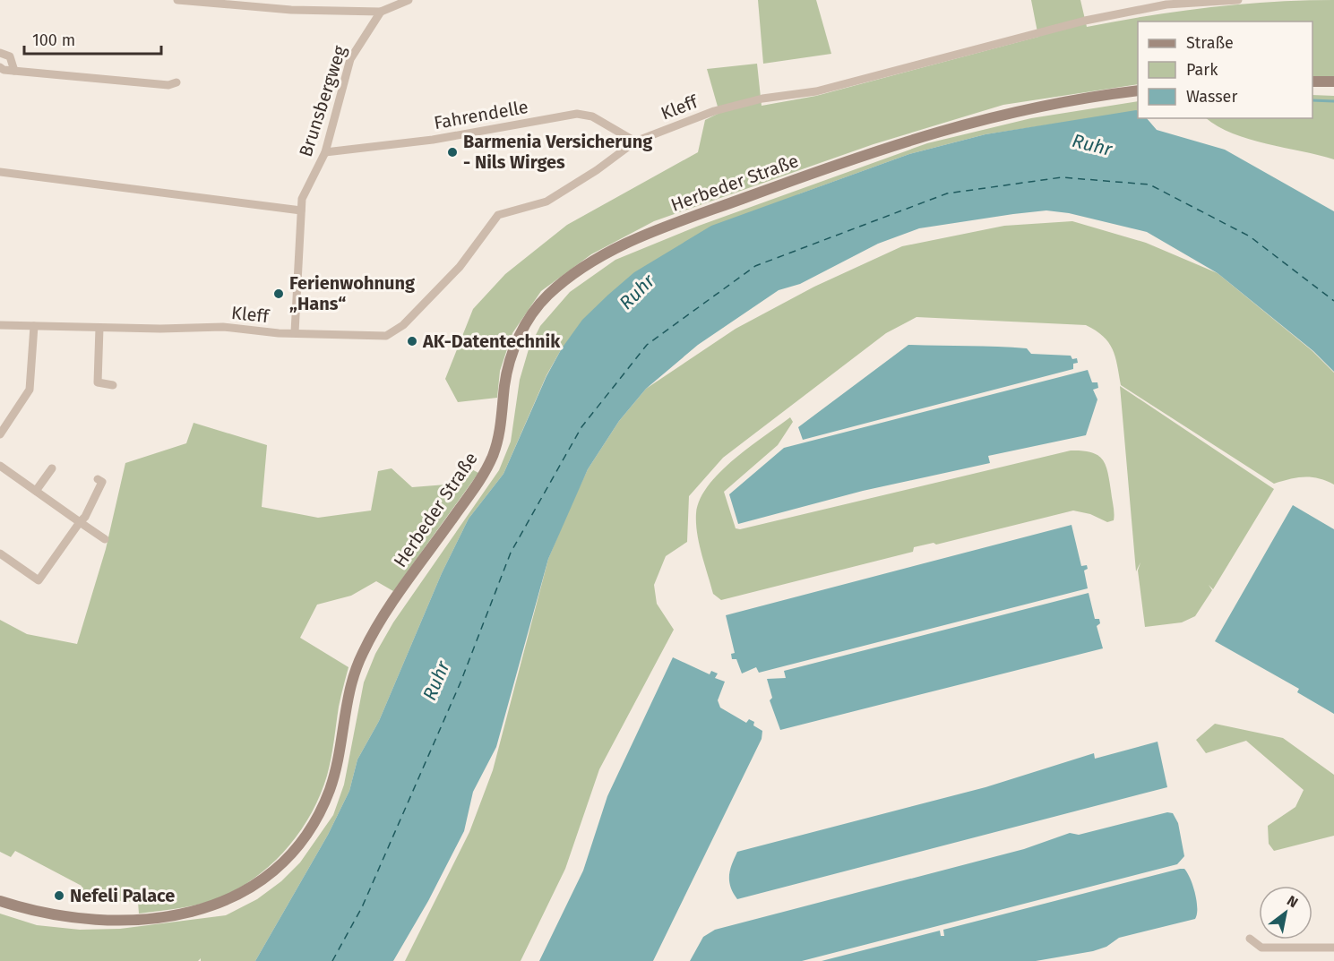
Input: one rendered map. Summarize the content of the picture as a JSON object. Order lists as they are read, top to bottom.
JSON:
{
  "streets": {
    "main road": ["Herbeder Straße"],
    "street": ["Brunsbergweg", "Kleff", "Fahrendelle"]
  },
  "crossings": [
    ["Brunsbergweg", "Kleff"],
    ["Brunsbergweg", "Fahrendelle"],
    ["Kleff", "Fahrendelle"]
  ],
  "water": ["Ruhr"],
  "places": [
    "Barmenia Versicherung - Nils Wirges",
    "Ferienwohnung „Hans“",
    "AK-Datentechnik",
    "Nefeli Palace"
  ],
  "legend": ["Straße", "Park", "Wasser"],
  "scale_bar": "100 m",
  "north": "top right"
}
